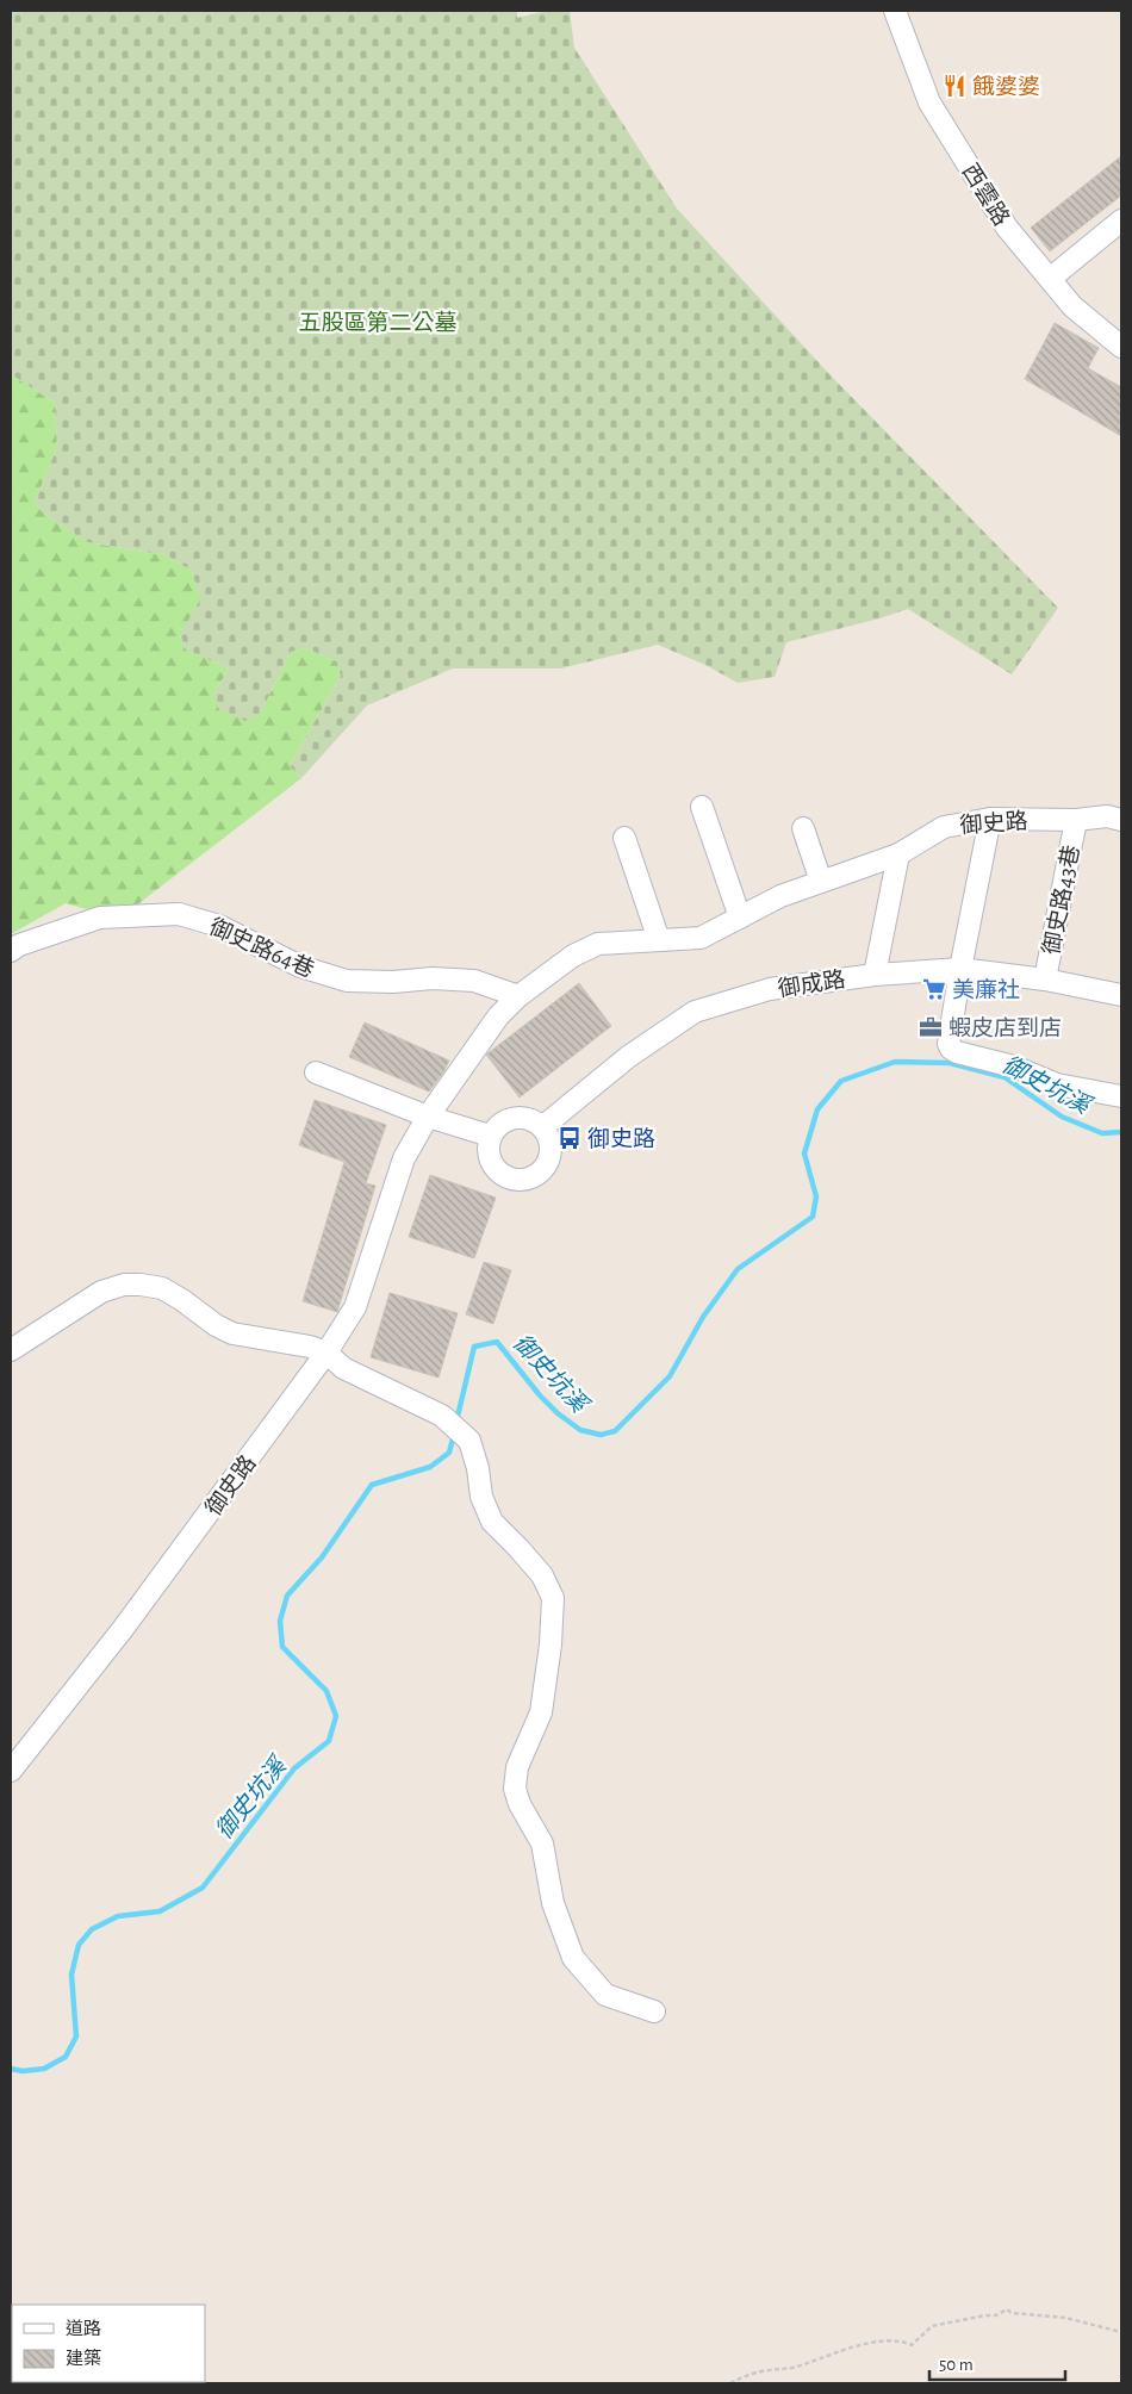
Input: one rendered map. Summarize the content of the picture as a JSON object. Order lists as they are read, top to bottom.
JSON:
{
  "streets": {
    "street": [
      "西雲路",
      "御史路",
      "御史路43巷",
      "御史路64巷",
      "御成路"
    ]
  },
  "crossings": [
    ["御史路", "御史路43巷"],
    ["御史路", "御史路64巷"],
    ["御史路43巷", "御成路"]
  ],
  "water": ["御史坑溪"],
  "parks": ["五股區第二公墓"],
  "places": {
    "restaurant": ["餓婆婆"],
    "supermarket": ["美廉社"],
    "office": ["蝦皮店到店"],
    "bus stop": ["御史路"]
  },
  "legend": ["道路", "建築"],
  "scale_bar": "50 m"
}
